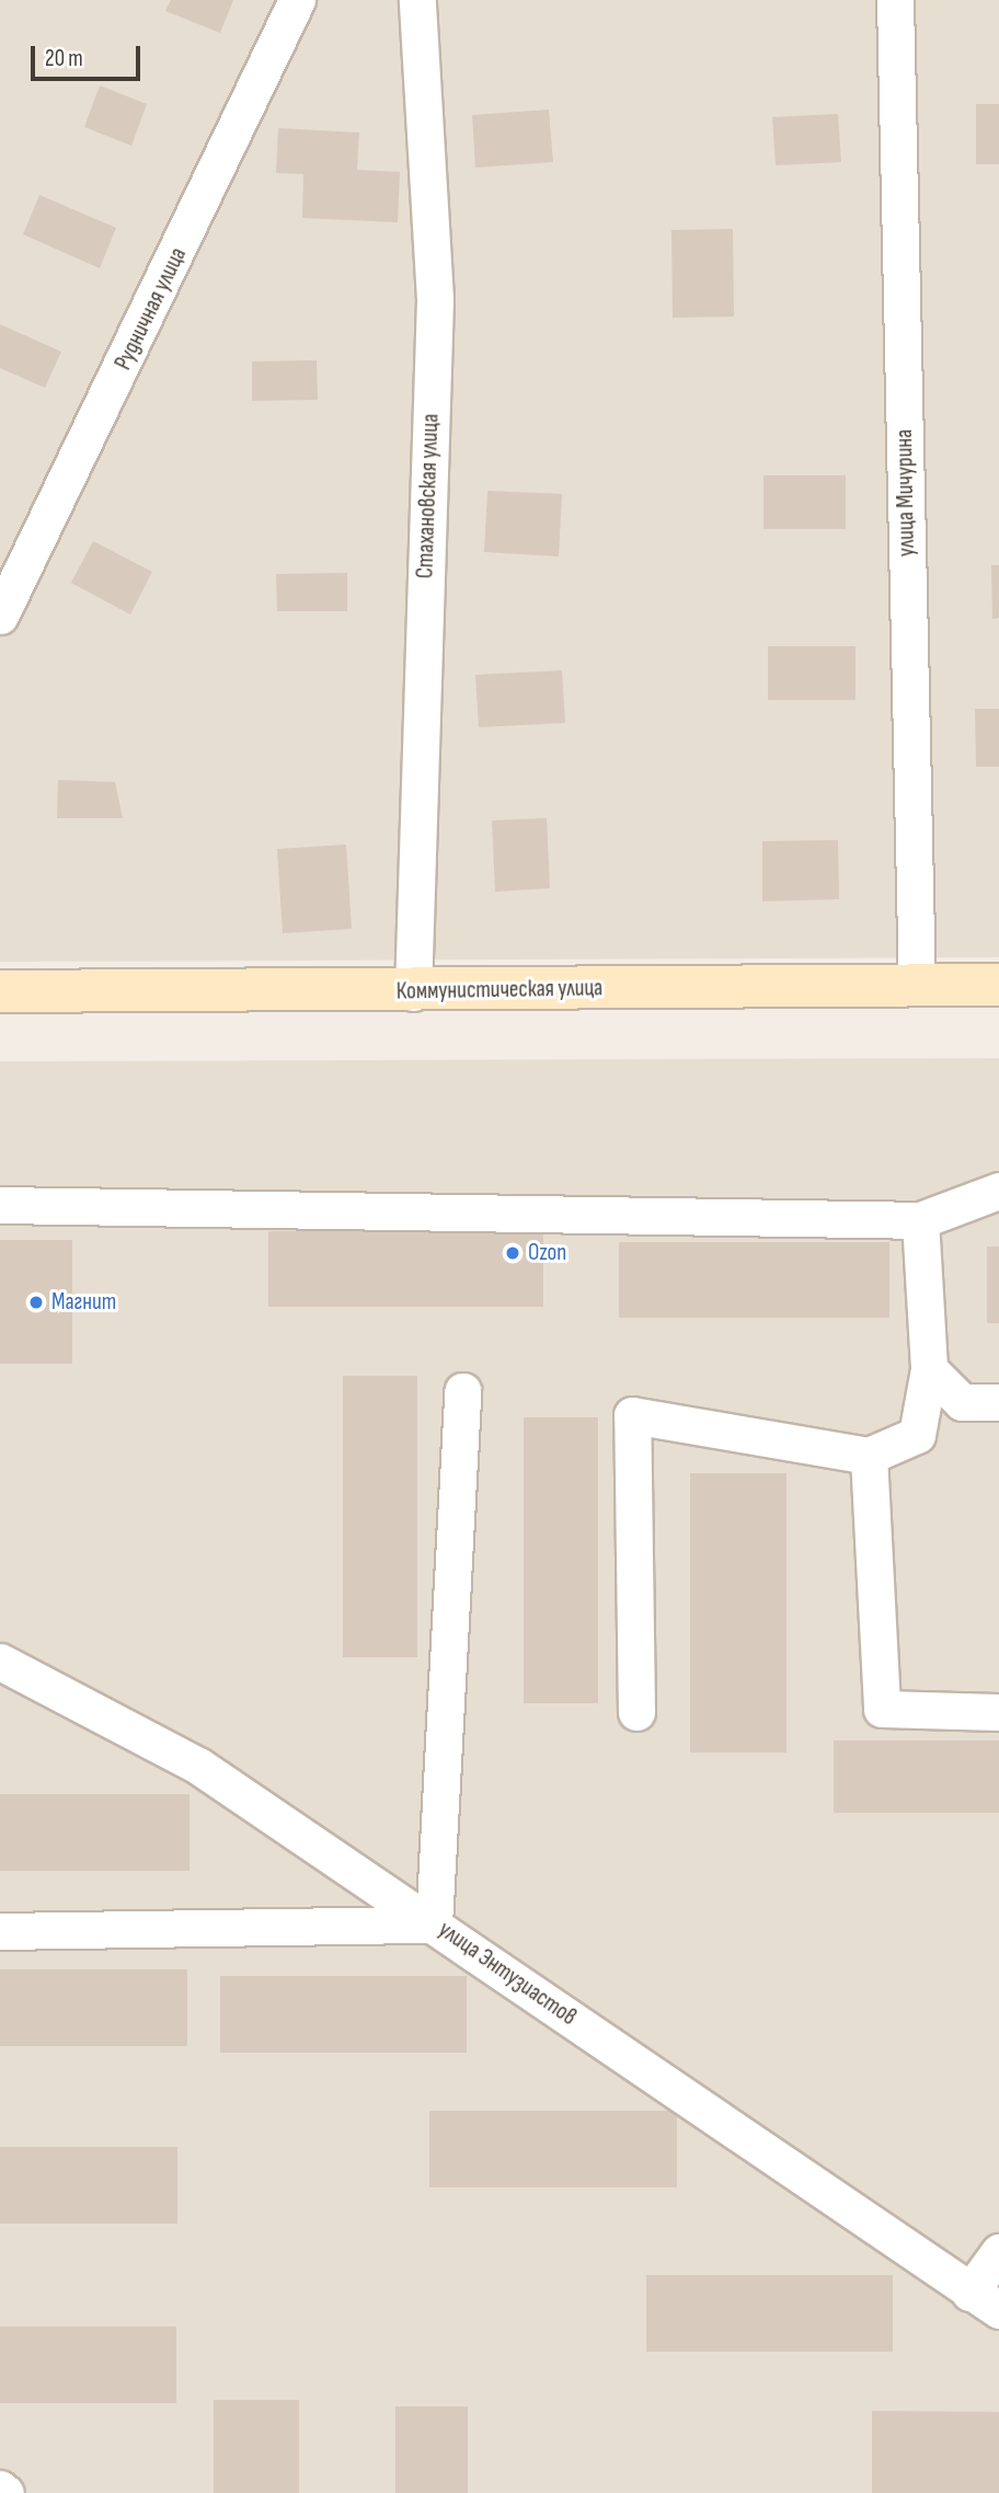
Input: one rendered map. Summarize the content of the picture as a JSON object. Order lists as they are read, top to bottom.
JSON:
{
  "streets": {
    "street": [
      "Рудничная улица",
      "улица Мичурина",
      "Стахановская улица",
      "Коммунистическая улица",
      "улица Энтузиастов"
    ]
  },
  "crossings": [
    ["улица Мичурина", "Коммунистическая улица"],
    ["Стахановская улица", "Коммунистическая улица"]
  ],
  "places": ["Ozon", "Магнит"],
  "scale_bar": "20 m"
}
